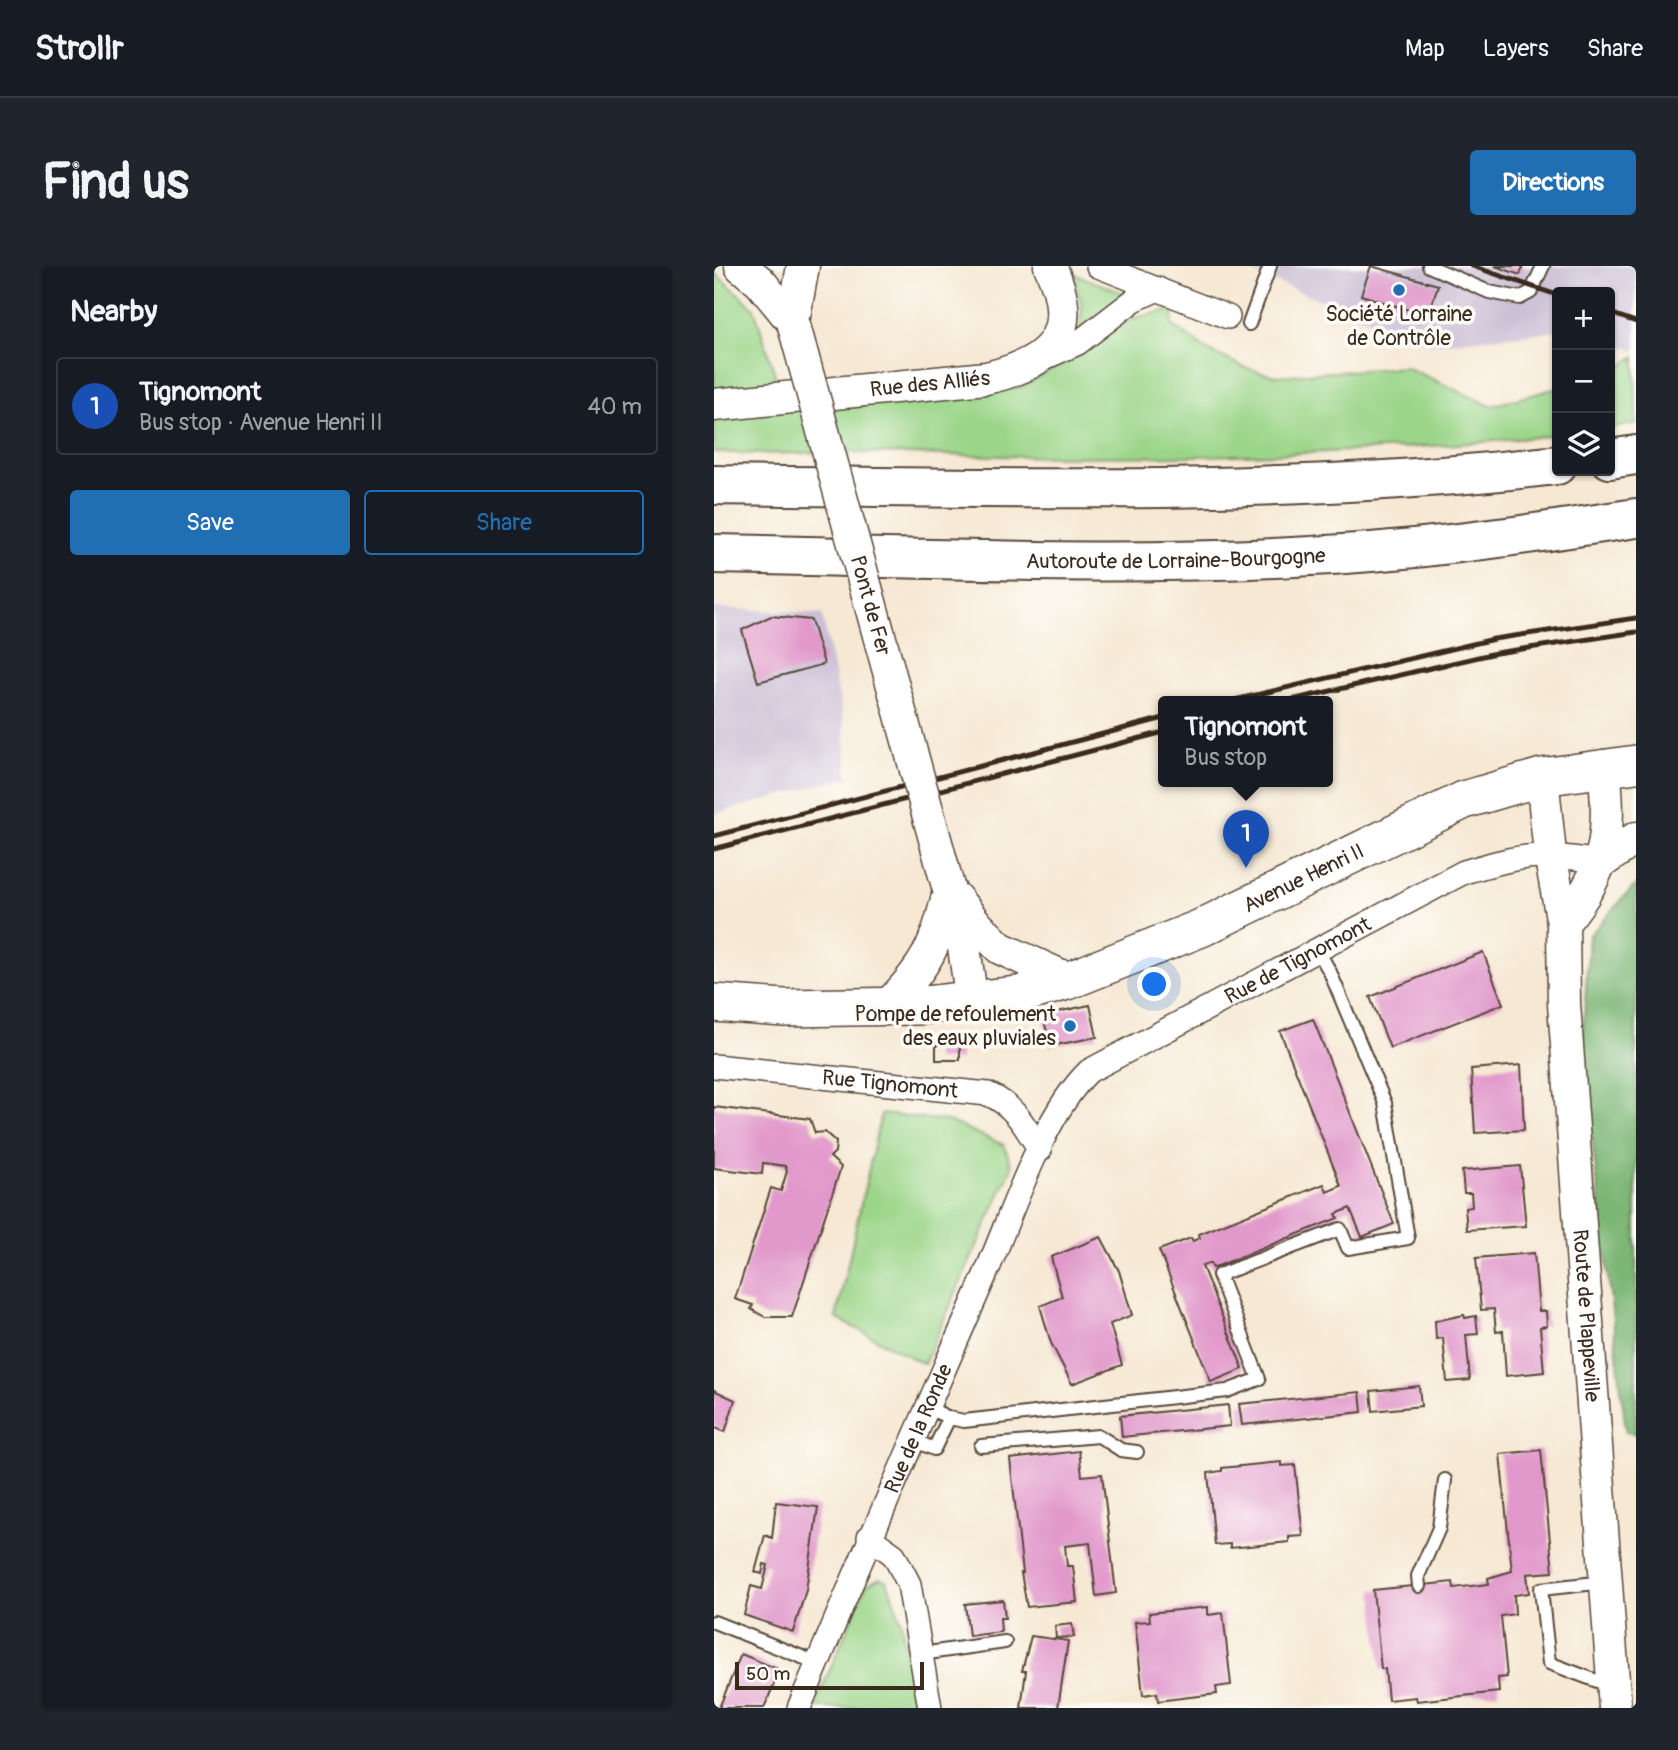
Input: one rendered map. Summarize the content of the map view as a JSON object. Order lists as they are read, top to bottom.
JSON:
{
  "streets": {
    "highway": ["Autoroute de Lorraine-Bourgogne"],
    "main road": [
      "Rue des Alliés",
      "Pont de Fer",
      "Avenue Henri II",
      "Route de Plappeville"
    ],
    "street": ["Rue de Tignomont", "Rue Tignomont", "Rue de la Ronde"]
  },
  "crossings": [
    ["Pont de Fer", "Avenue Henri II"],
    ["Avenue Henri II", "Route de Plappeville"],
    ["Rue de Tignomont", "Rue Tignomont"],
    ["Rue de Tignomont", "Route de Plappeville"],
    ["Rue de Tignomont", "Rue de la Ronde"],
    ["Rue Tignomont", "Rue de la Ronde"]
  ],
  "places": ["Société Lorraine de Contrôle", "Pompe de refoulement des eaux pluviales"],
  "scale_bar": "50 m",
  "page": {
    "header": "Strollr",
    "nav": ["Map", "Layers", "Share"],
    "buttons": [
      "Directions",
      ["Save", "Share"]
    ],
    "title": "Find us",
    "heading": "Nearby",
    "map_buttons": ["+", "−"],
    "list": [
      {
        "mark": "1",
        "name": "Tignomont",
        "note": "Bus stop · Avenue Henri II",
        "value": "40 m"
      }
    ],
    "popup": ["Tignomont", "Bus stop"],
    "pins": "1",
    "scale": "50 m"
  }
}
